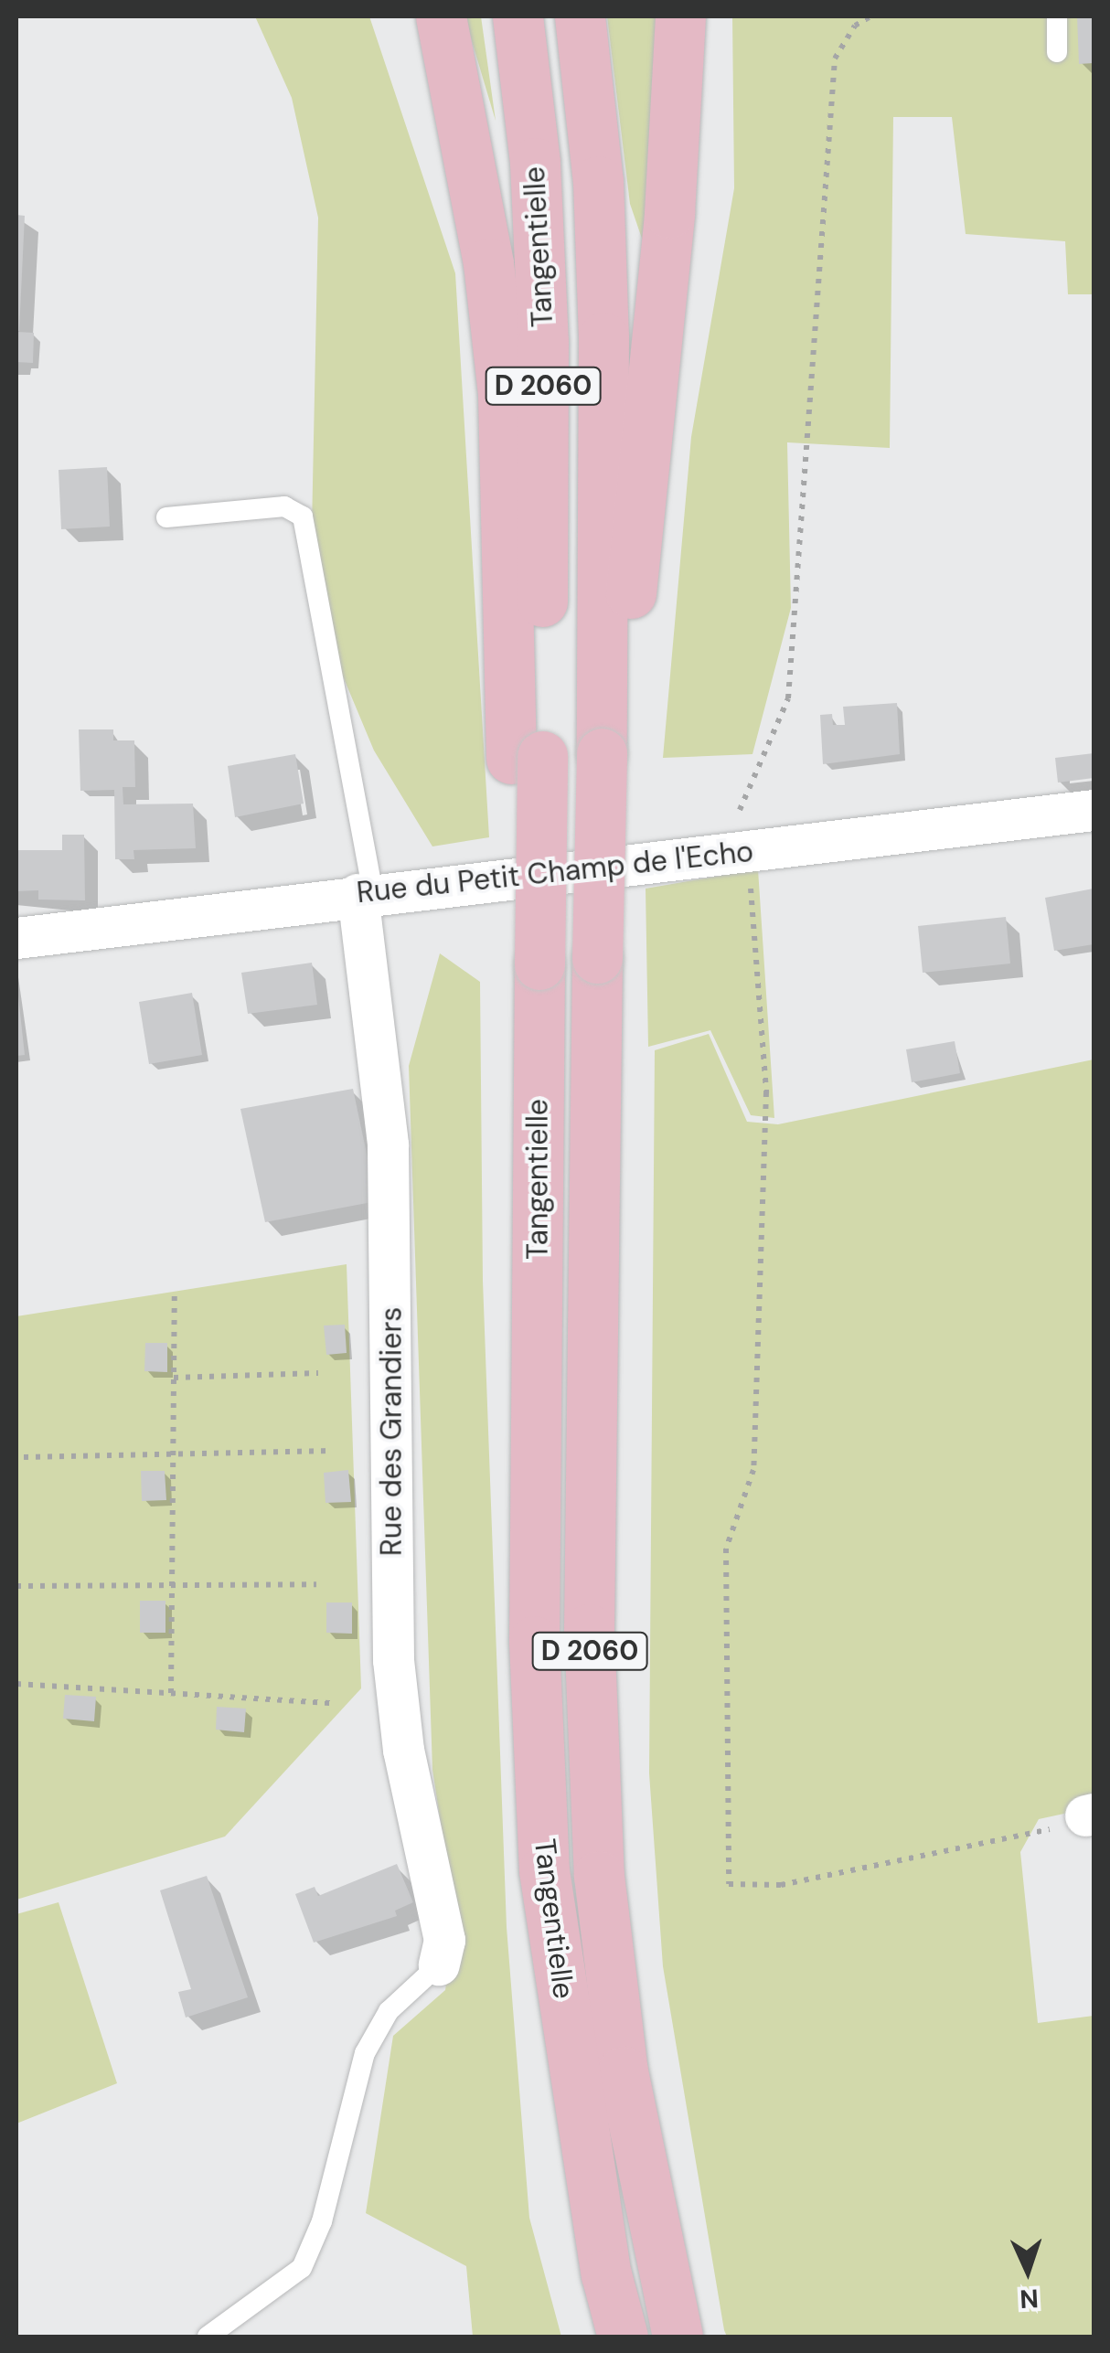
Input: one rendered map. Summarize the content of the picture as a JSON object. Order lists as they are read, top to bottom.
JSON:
{
  "streets": {
    "main road": ["Tangentielle", "D 2060"],
    "street": ["Rue du Petit Champ de l'Echo", "Rue des Grandiers"]
  },
  "crossings": [
    ["Rue du Petit Champ de l'Echo", "Rue des Grandiers"]
  ],
  "north": "bottom"
}
